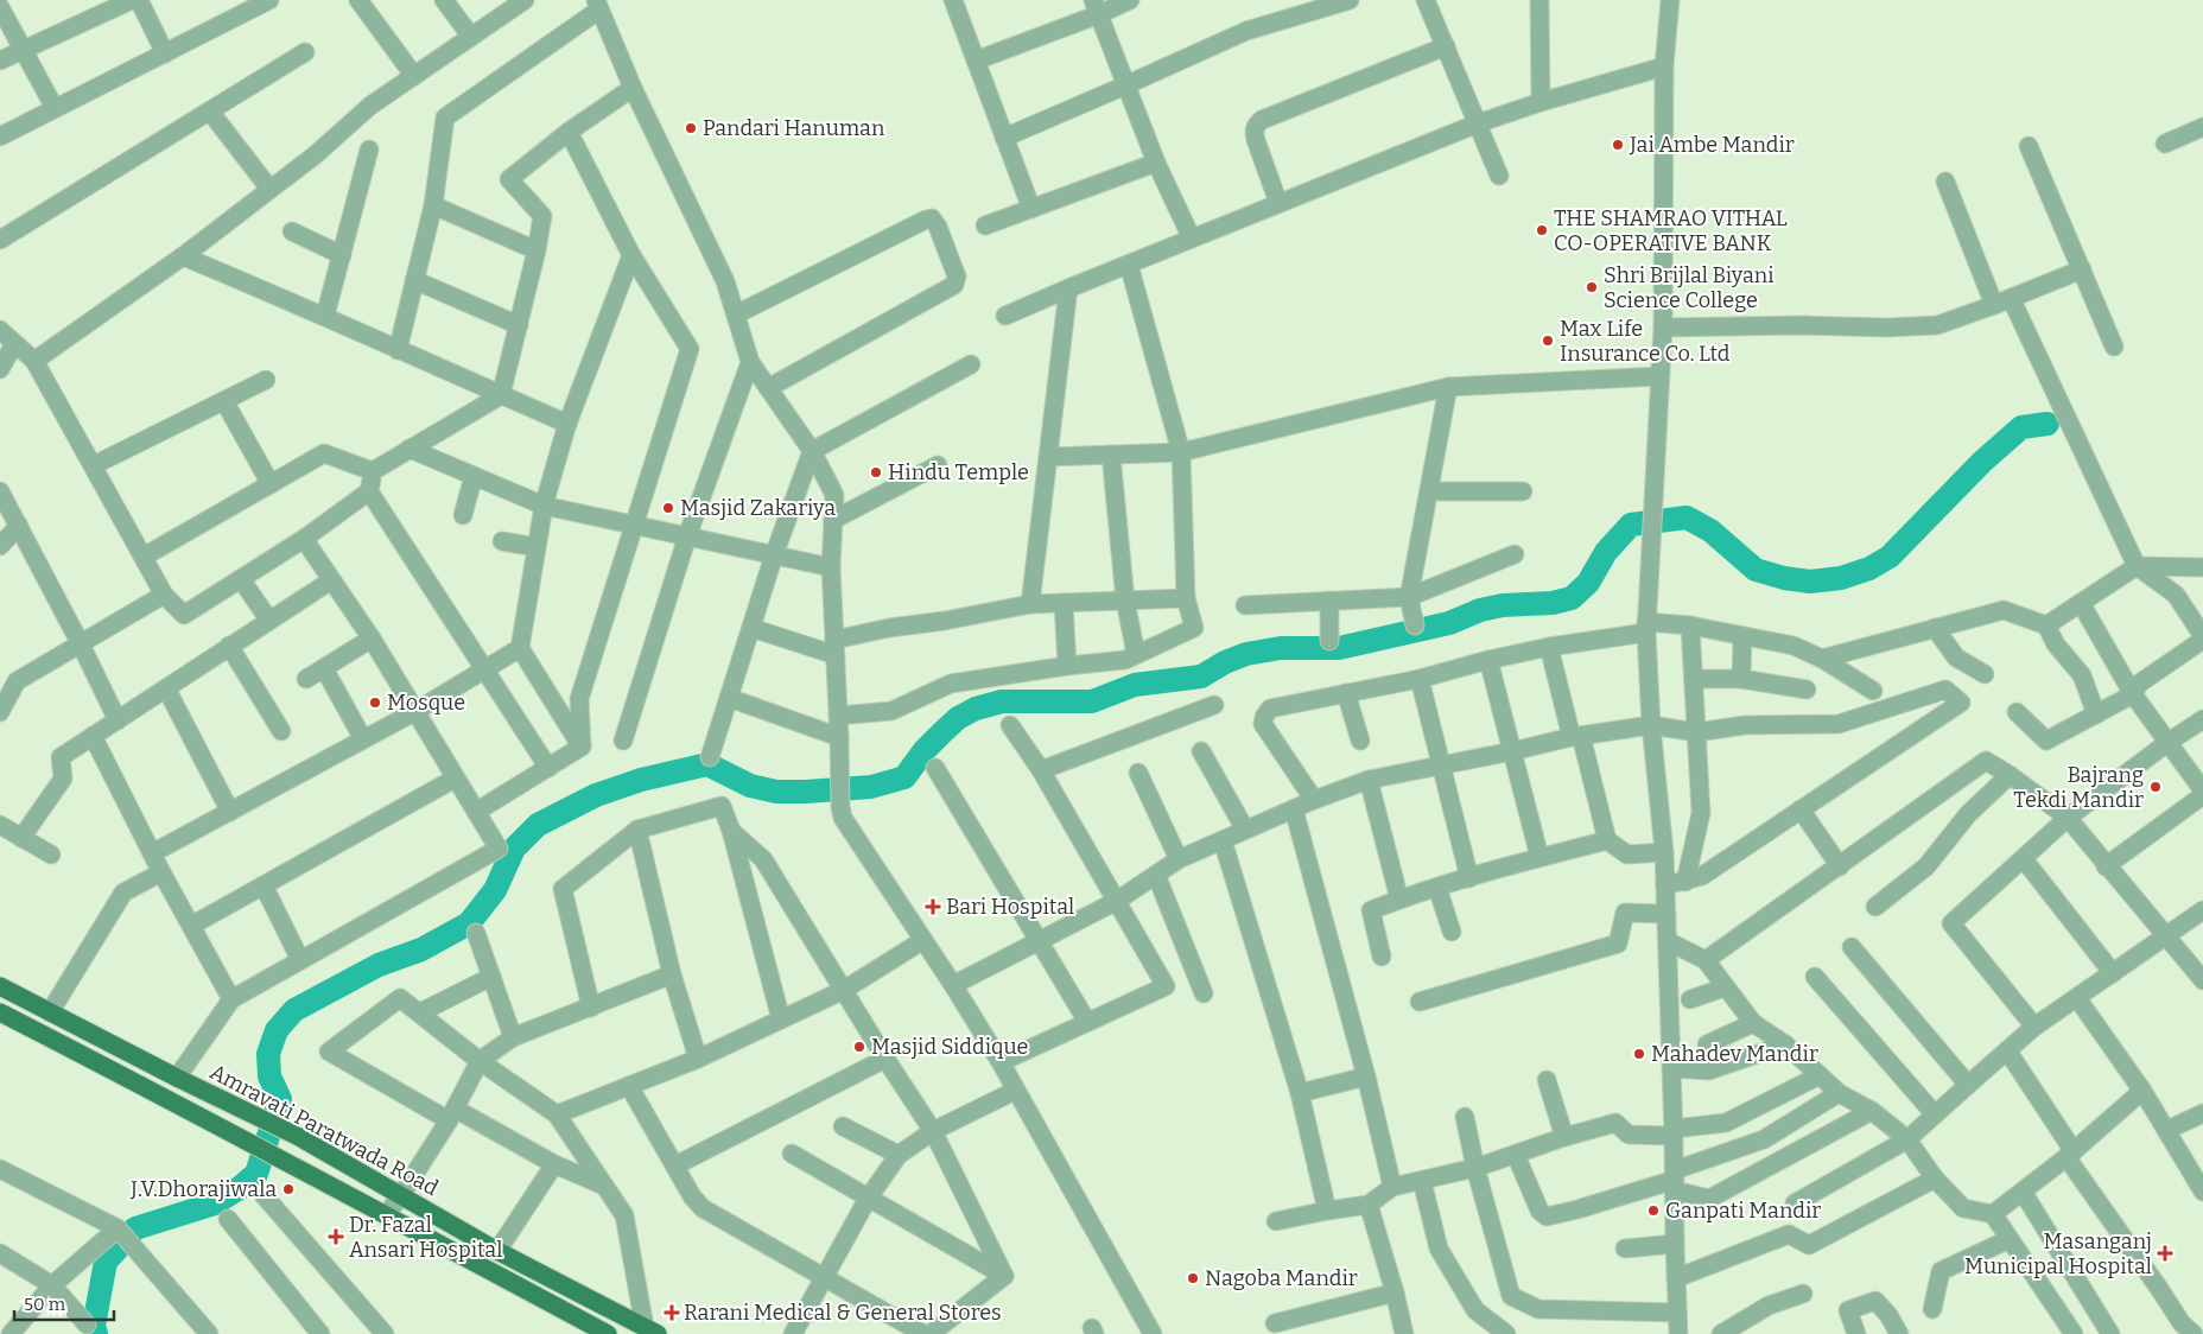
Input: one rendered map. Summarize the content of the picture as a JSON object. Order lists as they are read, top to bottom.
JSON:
{
  "streets": {
    "main road": ["Amravati Paratwada Road"]
  },
  "places": {
    "other": [
      "Pandari Hanuman",
      "Jai Ambe Mandir",
      "THE SHAMRAO VITHAL CO-OPERATIVE BANK",
      "Shri Brijlal Biyani Science College",
      "Max Life Insurance Co. Ltd",
      "Hindu Temple",
      "Masjid Zakariya",
      "Mosque",
      "Bajrang Tekdi Mandir",
      "Masjid Siddique",
      "Mahadev Mandir",
      "J.V.Dhorajiwala",
      "Ganpati Mandir",
      "Nagoba Mandir"
    ],
    "health": [
      "Bari Hospital",
      "Dr. Fazal Ansari Hospital",
      "Masanganj Municipal Hospital",
      "Rarani Medical & General Stores"
    ]
  },
  "scale_bar": "50 m"
}
